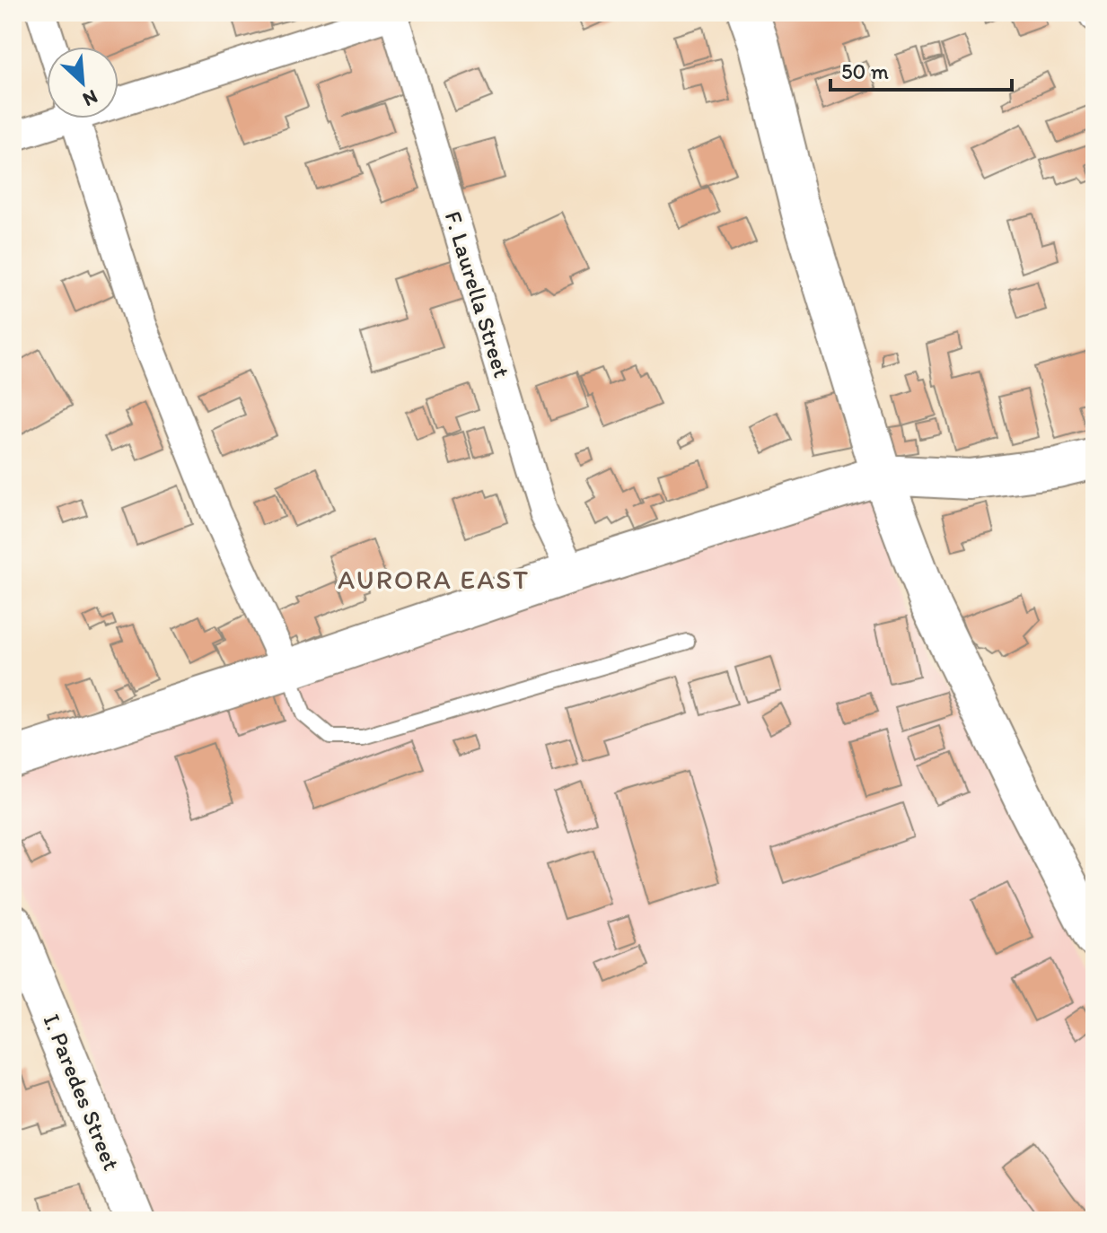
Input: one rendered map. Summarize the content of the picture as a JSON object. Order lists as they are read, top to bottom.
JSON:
{
  "streets": {
    "street": ["F. Laurella Street", "I. Paredes Street"]
  },
  "districts": ["AURORA EAST"],
  "scale_bar": "50 m",
  "north": "bottom right"
}
